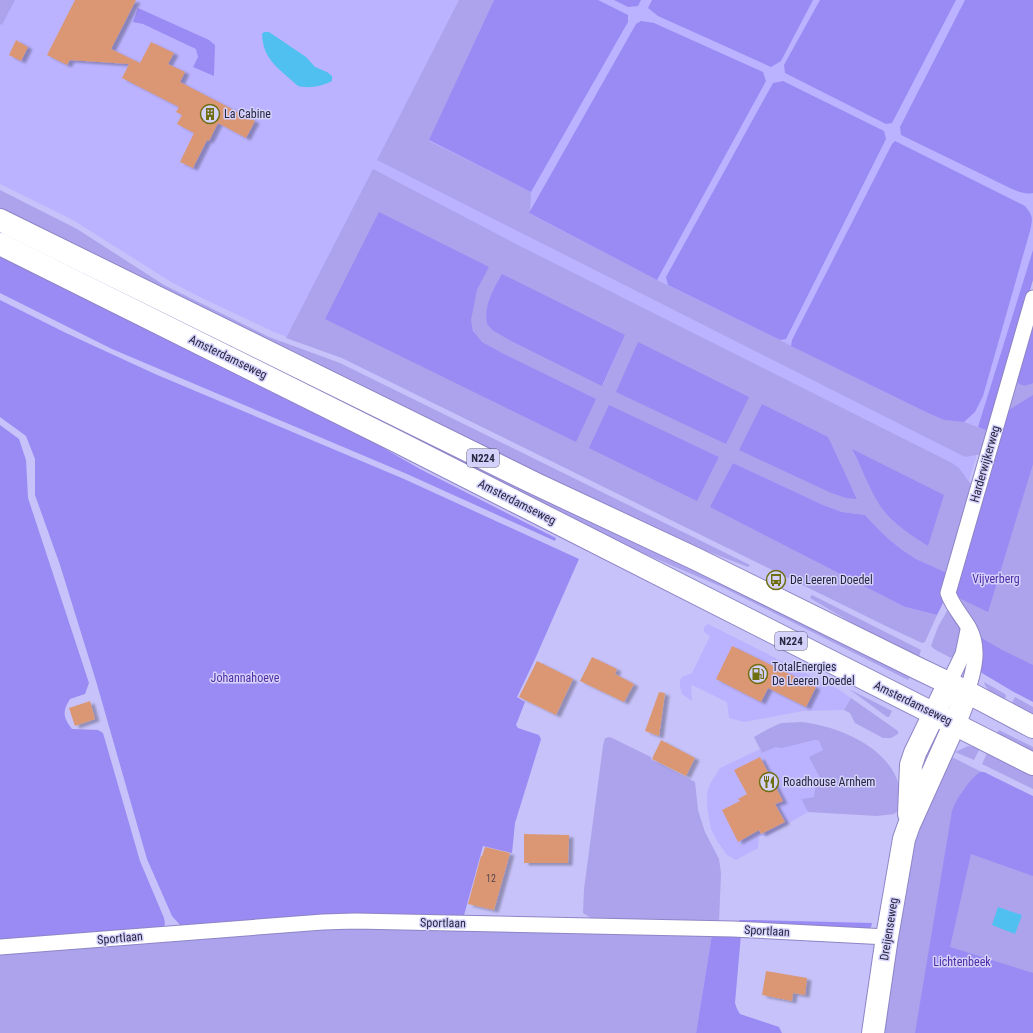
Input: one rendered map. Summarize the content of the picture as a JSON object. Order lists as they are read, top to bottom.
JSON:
{
  "streets": {
    "main road": ["Amsterdamseweg", "N224", "Dreijenseweg"],
    "street": ["Harderwijkerweg", "Sportlaan"]
  },
  "crossings": [
    ["Amsterdamseweg", "Harderwijkerweg"],
    ["Amsterdamseweg", "Dreijenseweg"],
    ["Harderwijkerweg", "Dreijenseweg"],
    ["Sportlaan", "Dreijenseweg"]
  ],
  "parks": ["Vijverberg", "Johannahoeve", "Lichtenbeek"],
  "places": {
    "building": ["La Cabine"],
    "bus stop": ["De Leeren Doedel"],
    "fuel station": ["TotalEnergies De Leeren Doedel"],
    "restaurant": ["Roadhouse Arnhem"]
  },
  "house_numbers": ["12"]
}
